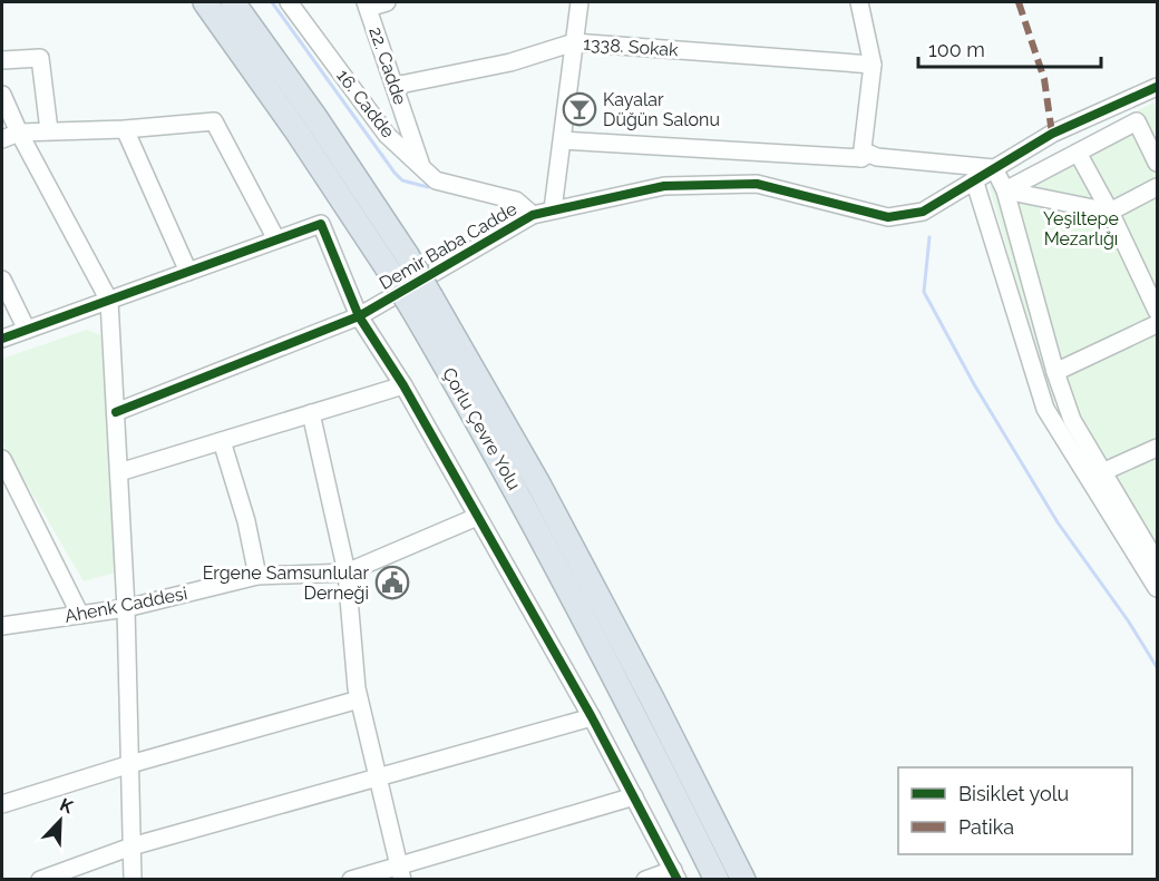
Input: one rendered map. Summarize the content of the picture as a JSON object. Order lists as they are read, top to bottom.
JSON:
{
  "streets": {
    "highway": ["Çorlu Çevre Yolu"],
    "street": [
      "1338. Sokak",
      "22. Cadde",
      "16. Cadde",
      "Demir Baba Cadde",
      "Ahenk Caddesi"
    ]
  },
  "crossings": [
    ["1338. Sokak", "22. Cadde"],
    ["22. Cadde", "16. Cadde"],
    ["16. Cadde", "Demir Baba Cadde"]
  ],
  "parks": ["Yeşiltepe Mezarlığı"],
  "places": {
    "bar": ["Kayalar Düğün Salonu"],
    "public building": ["Ergene Samsunlular Derneği"]
  },
  "legend": ["Bisiklet yolu", "Patika"],
  "scale_bar": "100 m",
  "north": "top right"
}
